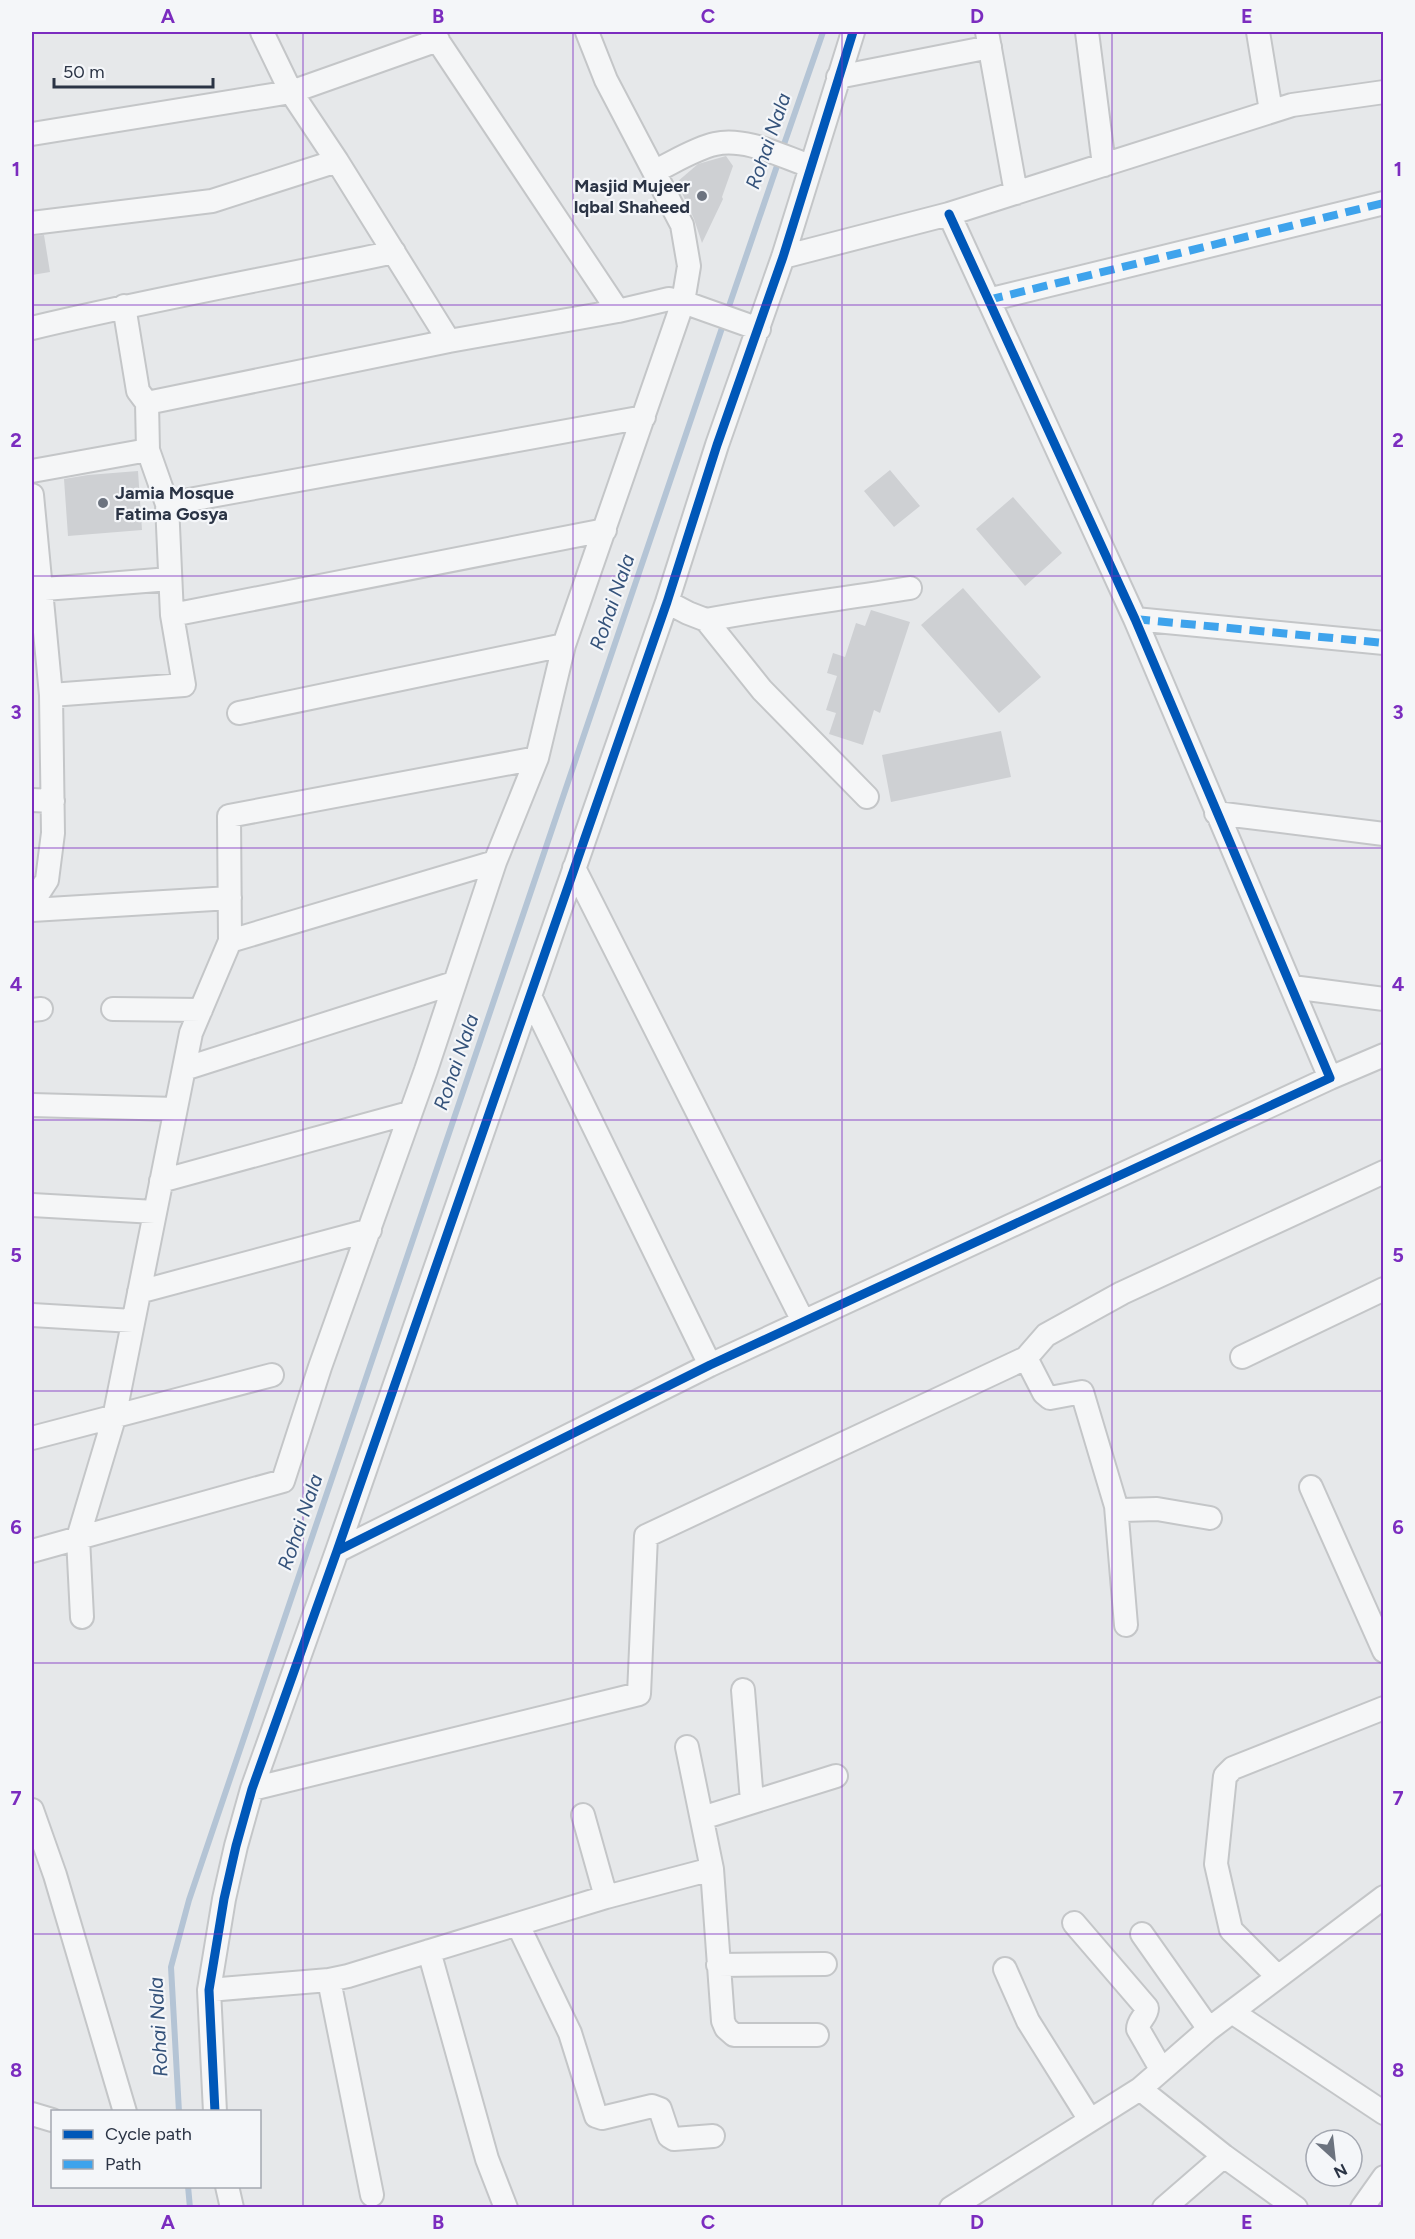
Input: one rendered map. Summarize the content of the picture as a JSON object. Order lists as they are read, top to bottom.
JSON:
{
  "water": ["Rohai Nala"],
  "places": ["Masjid Mujeer Iqbal Shaheed", "Jamia Mosque Fatima Gosya"],
  "legend": ["Cycle path", "Path"],
  "scale_bar": "50 m",
  "north": "bottom right",
  "grid": {
    "columns": [
      "A",
      "B",
      "C",
      "D",
      "E"
    ],
    "rows": [
      "1",
      "2",
      "3",
      "4",
      "5",
      "6",
      "7",
      "8"
    ]
  }
}
